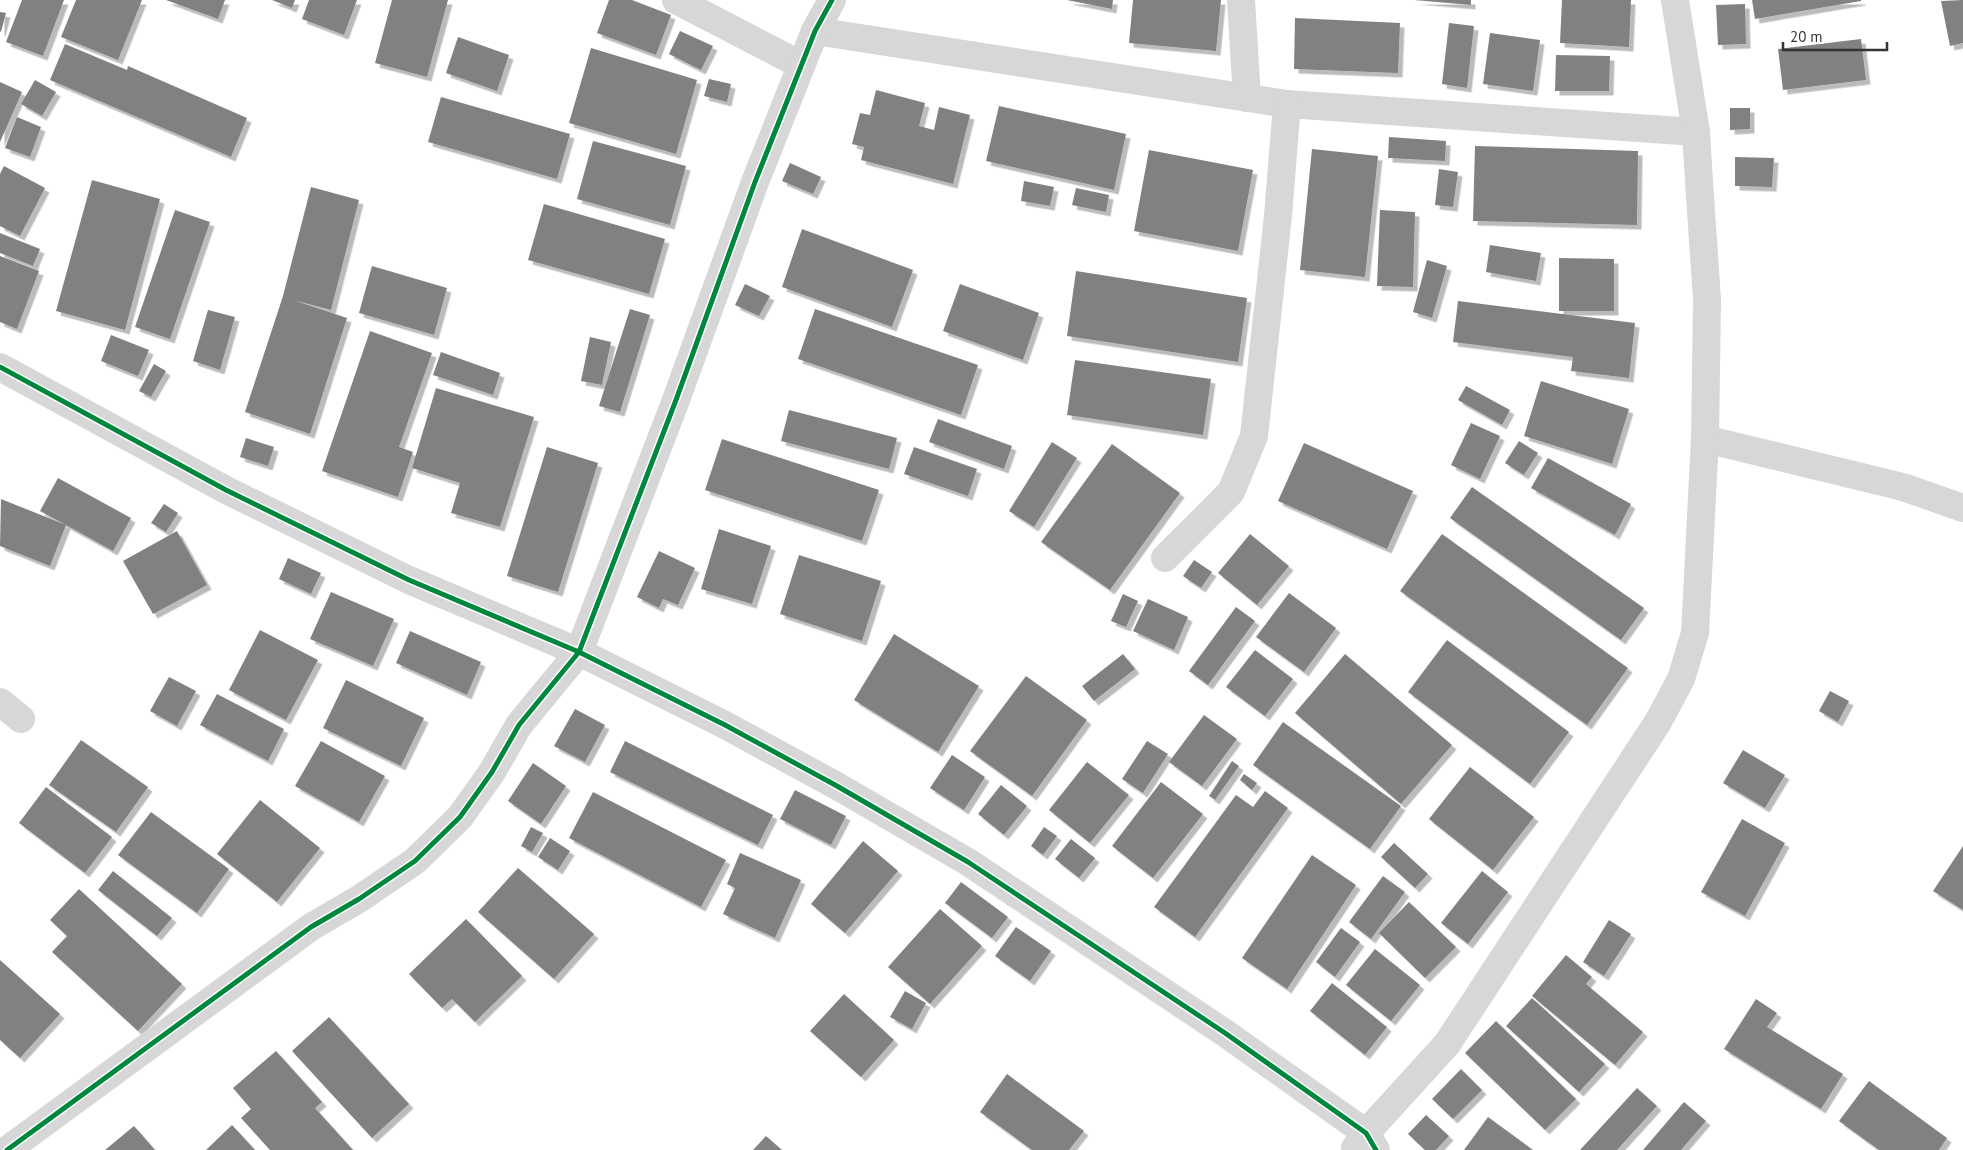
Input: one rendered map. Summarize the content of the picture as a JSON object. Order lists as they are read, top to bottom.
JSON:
{
  "scale_bar": "20 m"
}
